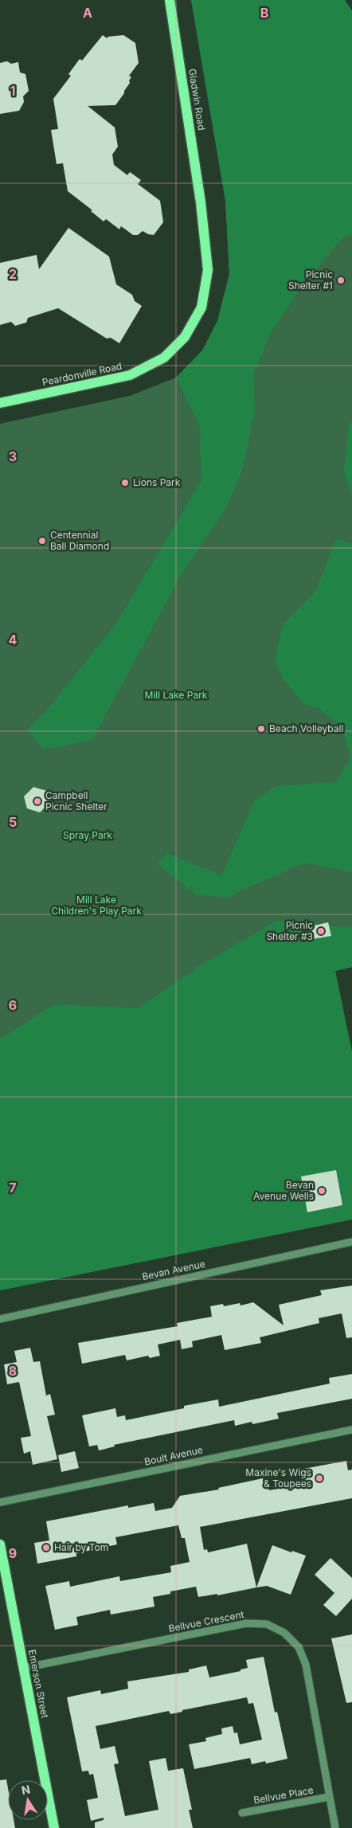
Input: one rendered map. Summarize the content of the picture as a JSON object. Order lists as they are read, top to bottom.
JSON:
{
  "streets": {
    "main road": ["Gladwin Road", "Peardonville Road", "Emerson Street"],
    "street": [
      "Bevan Avenue",
      "Boult Avenue",
      "Bellvue Crescent",
      "Bellvue Place"
    ]
  },
  "crossings": [
    ["Gladwin Road", "Peardonville Road"],
    ["Bellvue Crescent", "Emerson Street"],
    ["Bellvue Crescent", "Bellvue Place"]
  ],
  "parks": ["Mill Lake Park", "Spray Park", "Mill Lake Children's Play Park"],
  "places": [
    "Picnic Shelter #1",
    "Lions Park",
    "Centennial Ball Diamond",
    "Beach Volleyball",
    "Campbell Picnic Shelter",
    "Picnic Shelter #3",
    "Bevan Avenue Wells",
    "Maxine's Wigs & Toupees",
    "Hair by Tom"
  ],
  "north": "top",
  "grid": {
    "columns": ["A", "B"],
    "rows": [
      "1",
      "2",
      "3",
      "4",
      "5",
      "6",
      "7",
      "8",
      "9"
    ]
  }
}
